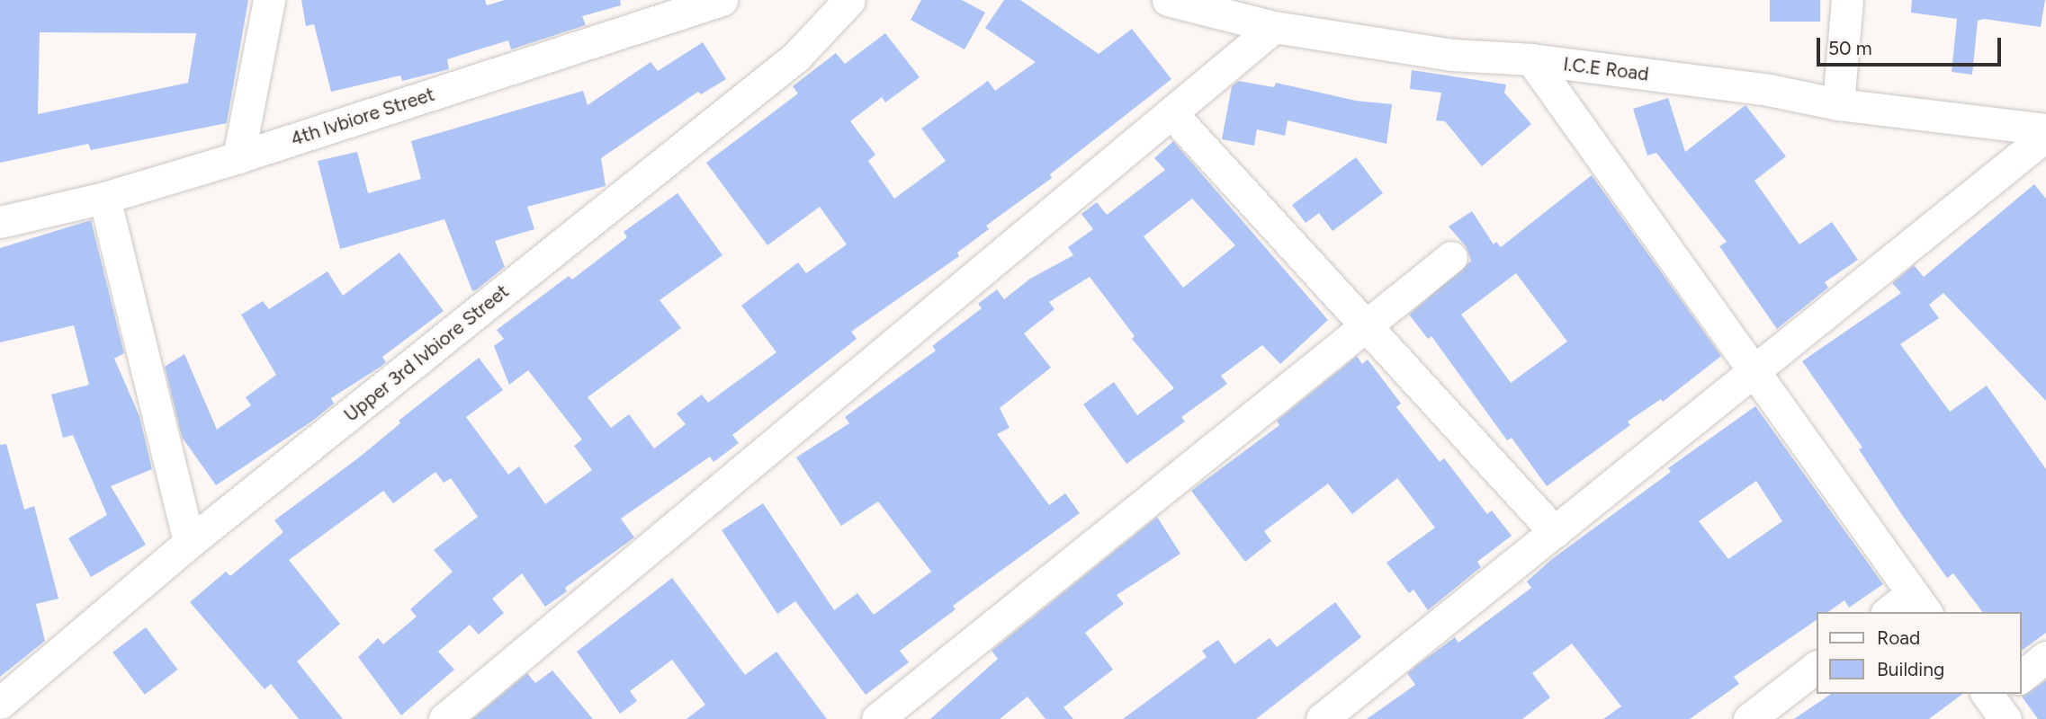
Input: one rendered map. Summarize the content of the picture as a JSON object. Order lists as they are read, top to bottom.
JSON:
{
  "streets": {
    "street": ["I.C.E Road", "4th Ivbiore Street", "Upper 3rd Ivbiore Street"]
  },
  "legend": ["Road", "Building"],
  "scale_bar": "50 m"
}
